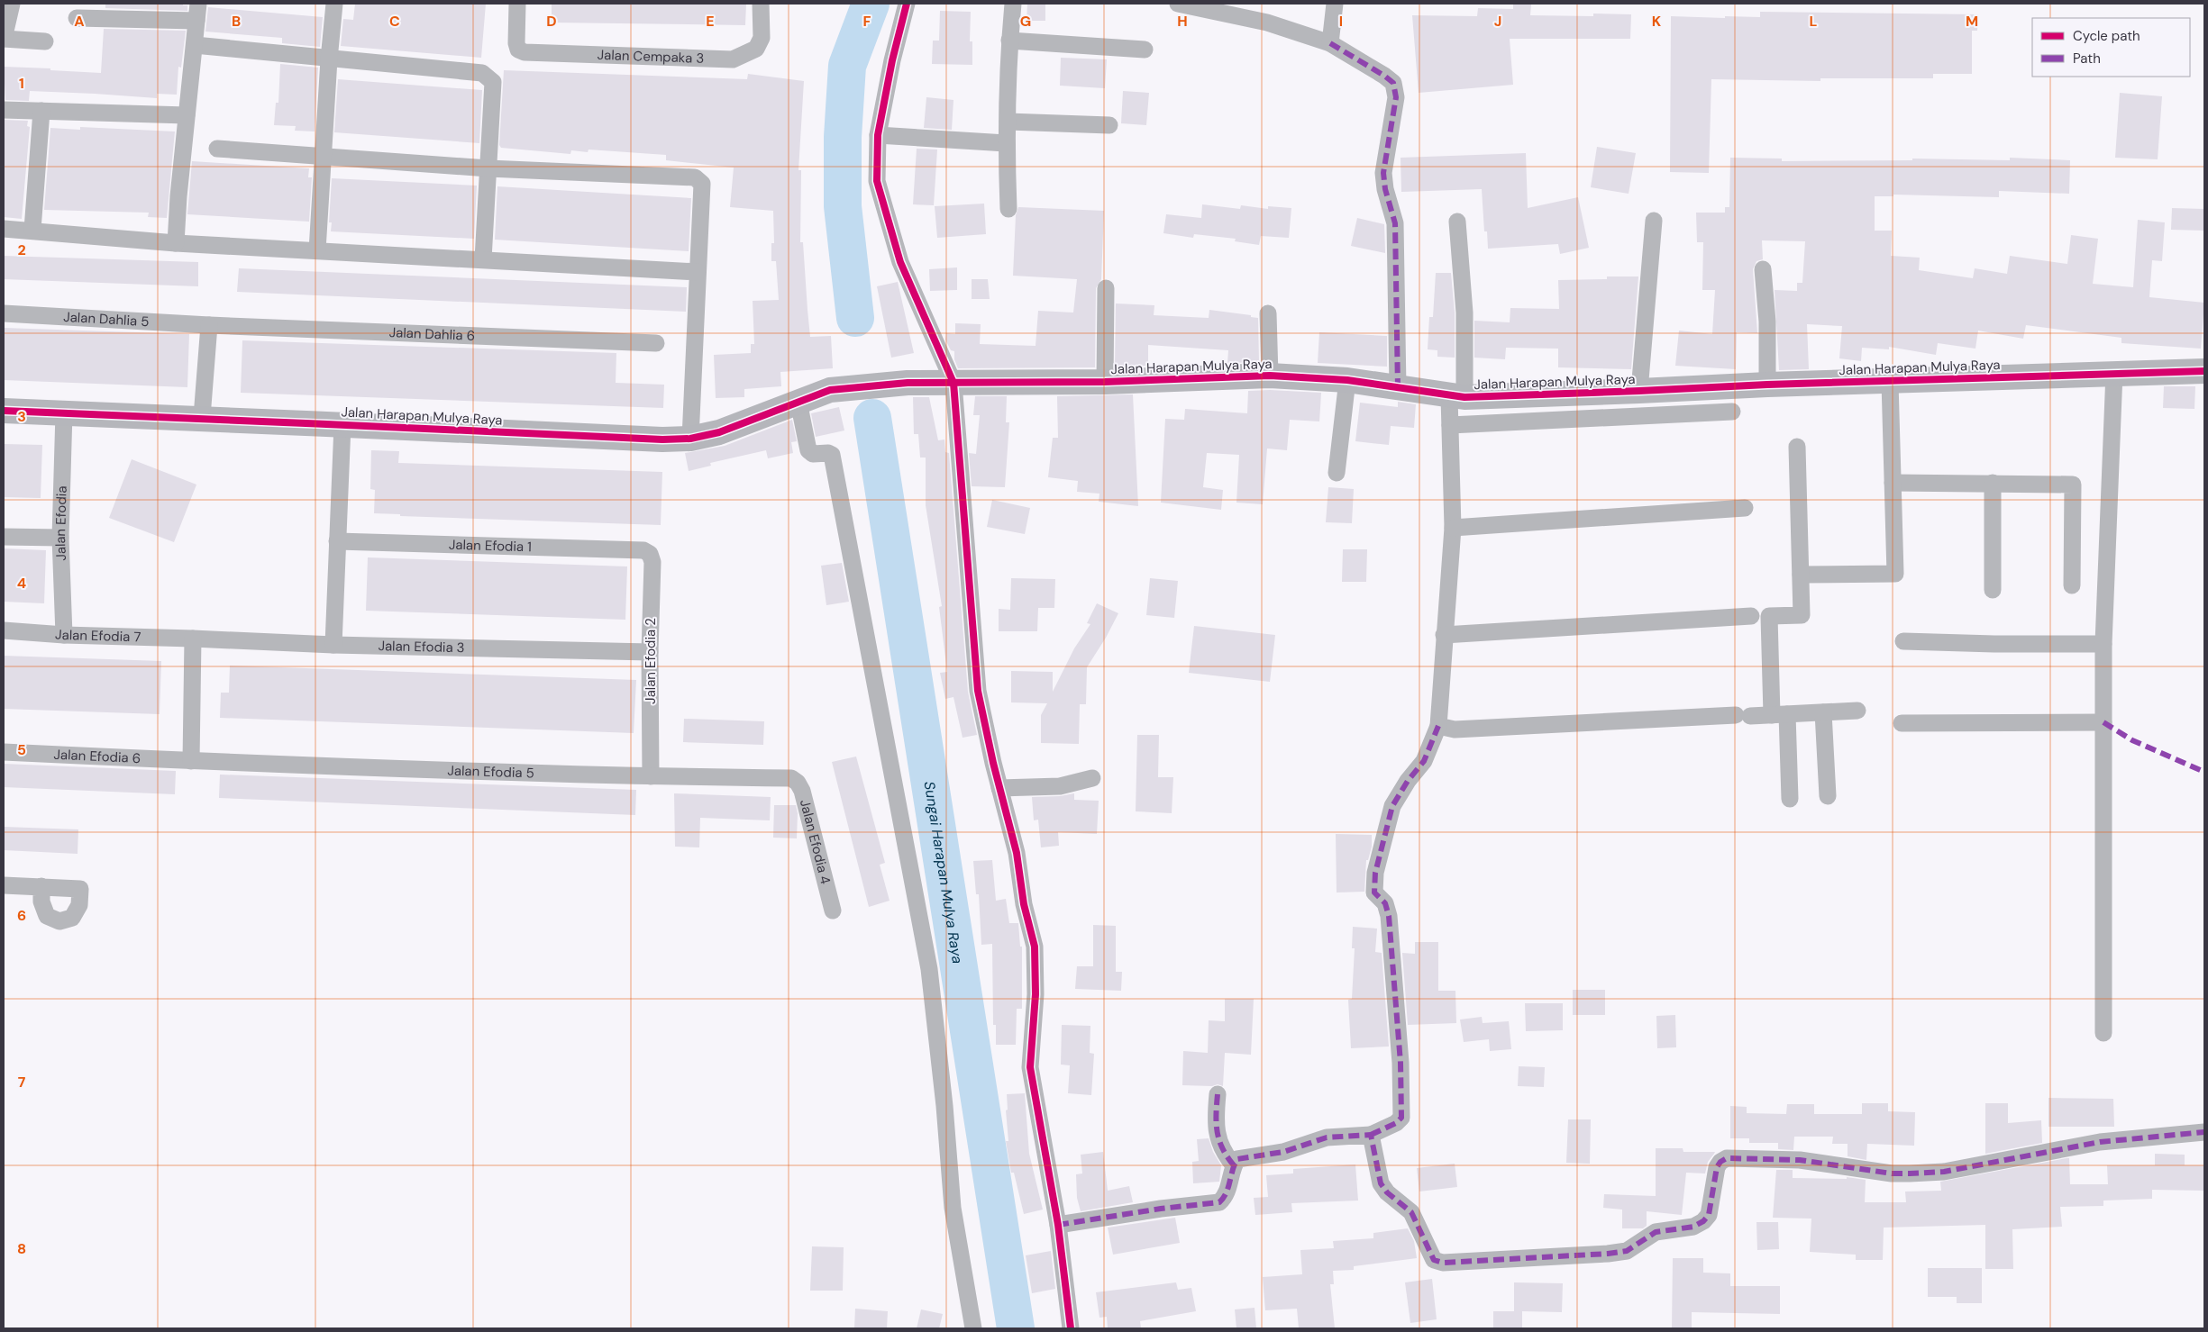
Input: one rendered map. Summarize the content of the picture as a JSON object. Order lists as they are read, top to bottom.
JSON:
{
  "streets": {
    "street": [
      "Jalan Cempaka 3",
      "Jalan Dahlia 5",
      "Jalan Dahlia 6",
      "Jalan Harapan Mulya Raya",
      "Jalan Efodia",
      "Jalan Efodia 1",
      "Jalan Efodia 7",
      "Jalan Efodia 3",
      "Jalan Efodia 2",
      "Jalan Efodia 6",
      "Jalan Efodia 5",
      "Jalan Efodia 4"
    ]
  },
  "crossings": [
    ["Jalan Dahlia 5", "Jalan Dahlia 6"],
    ["Jalan Harapan Mulya Raya", "Jalan Efodia"],
    ["Jalan Efodia", "Jalan Efodia 7"],
    ["Jalan Efodia 1", "Jalan Efodia 2"],
    ["Jalan Efodia 7", "Jalan Efodia 3"],
    ["Jalan Efodia 3", "Jalan Efodia 2"],
    ["Jalan Efodia 2", "Jalan Efodia 5"],
    ["Jalan Efodia 6", "Jalan Efodia 5"],
    ["Jalan Efodia 5", "Jalan Efodia 4"]
  ],
  "water": ["Sungai Harapan Mulya Raya"],
  "legend": ["Cycle path", "Path"],
  "grid": {
    "columns": [
      "A",
      "B",
      "C",
      "D",
      "E",
      "F",
      "G",
      "H",
      "I",
      "J",
      "K",
      "L",
      "M"
    ],
    "rows": [
      "1",
      "2",
      "3",
      "4",
      "5",
      "6",
      "7",
      "8"
    ]
  }
}
